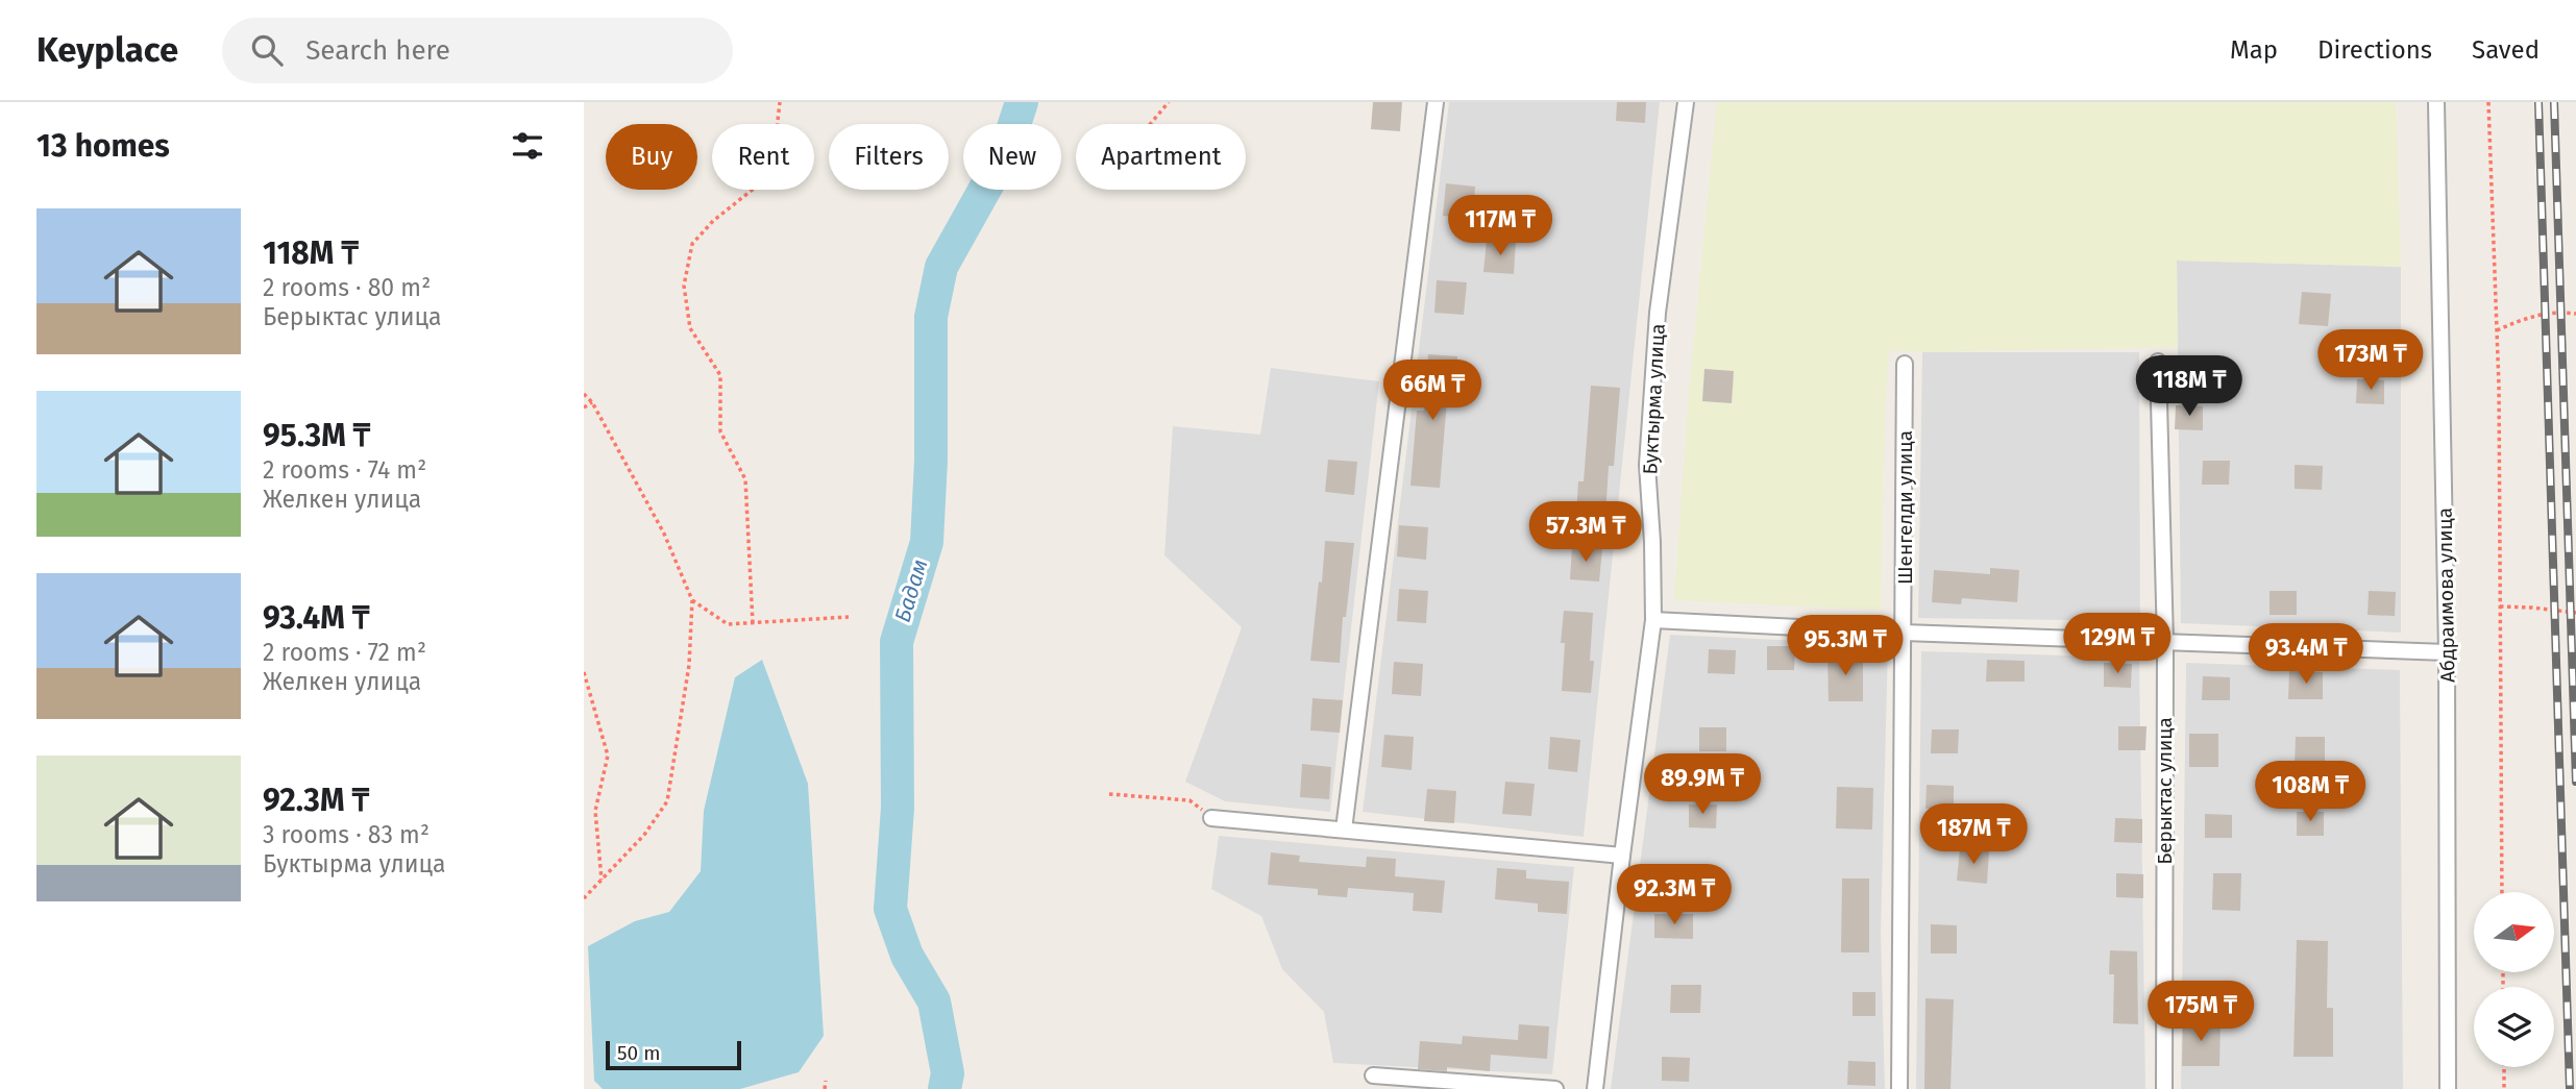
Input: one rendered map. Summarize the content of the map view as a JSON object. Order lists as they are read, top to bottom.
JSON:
{
  "streets": {
    "street": [
      "Буктырма улица",
      "Шенгелди улица",
      "Абдраимова улица",
      "Берыктас улица"
    ]
  },
  "water": ["Бадам"],
  "scale_bar": "50 m",
  "north": "right",
  "page": {
    "header": "Keyplace",
    "search": "Search here",
    "nav": ["Map", "Directions", "Saved"],
    "heading": "13 homes",
    "chip": [
      "Buy",
      "Rent",
      "Filters",
      "New",
      "Apartment"
    ],
    "list": [
      {
        "name": "118M ₸",
        "note": "2 rooms · 80 m² · Берыктас улица"
      },
      {
        "name": "95.3M ₸",
        "note": "2 rooms · 74 m² · Желкен улица"
      },
      {
        "name": "93.4M ₸",
        "note": "2 rooms · 72 m² · Желкен улица"
      },
      {
        "name": "92.3M ₸",
        "note": "3 rooms · 83 m² · Буктырма улица"
      }
    ],
    "price": [
      "117M ₸",
      "173M ₸",
      "118M ₸",
      "66M ₸",
      "57.3M ₸",
      "129M ₸",
      "95.3M ₸",
      "93.4M ₸",
      "89.9M ₸",
      "108M ₸",
      "187M ₸",
      "92.3M ₸",
      "175M ₸"
    ],
    "scale": "50 m"
  }
}
